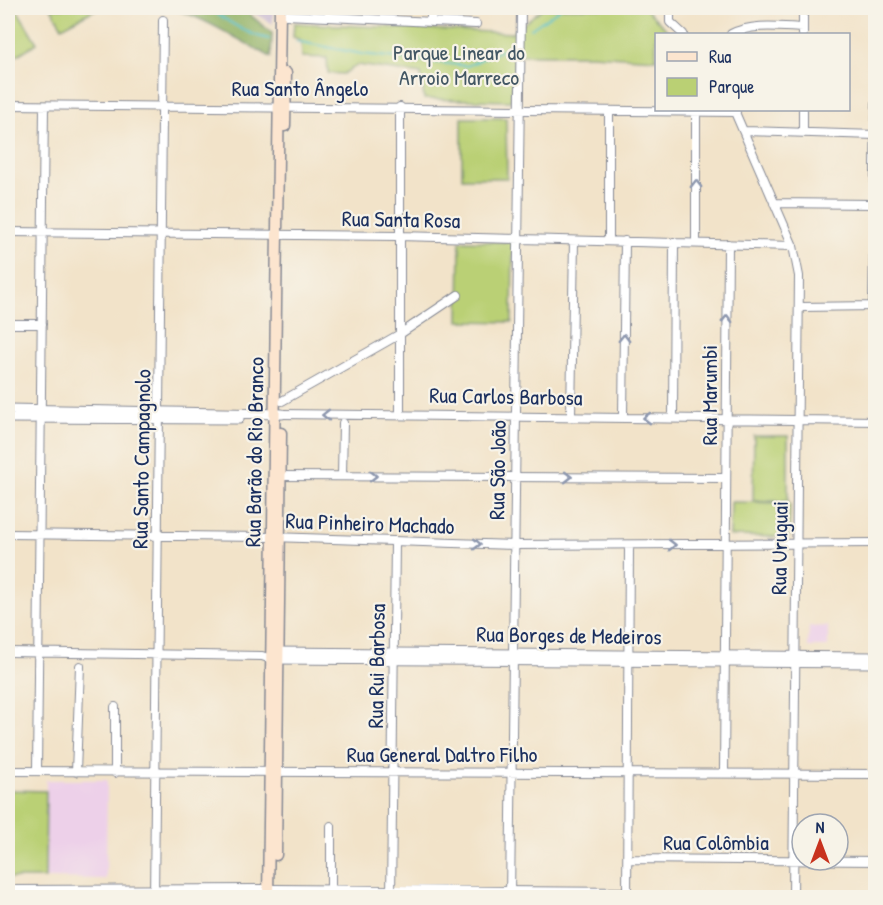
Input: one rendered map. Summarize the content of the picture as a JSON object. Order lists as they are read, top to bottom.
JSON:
{
  "streets": {
    "main road": ["Rua Barão do Rio Branco"],
    "street": [
      "Rua Santo Ângelo",
      "Rua Santa Rosa",
      "Rua Marumbi",
      "Rua Carlos Barbosa",
      "Rua Santo Campagnolo",
      "Rua São João",
      "Rua Pinheiro Machado",
      "Rua Uruguai",
      "Rua Borges de Medeiros",
      "Rua Rui Barbosa",
      "Rua General Daltro Filho",
      "Rua Colômbia"
    ]
  },
  "crossings": [
    ["Rua Santo Ângelo", "Rua Barão do Rio Branco"],
    ["Rua Santo Ângelo", "Rua Santo Campagnolo"],
    ["Rua Santo Ângelo", "Rua São João"],
    ["Rua Santo Ângelo", "Rua Uruguai"],
    ["Rua Santa Rosa", "Rua Marumbi"],
    ["Rua Santa Rosa", "Rua Barão do Rio Branco"],
    ["Rua Santa Rosa", "Rua Santo Campagnolo"],
    ["Rua Santa Rosa", "Rua São João"],
    ["Rua Santa Rosa", "Rua Uruguai"],
    ["Rua Marumbi", "Rua Carlos Barbosa"],
    ["Rua Marumbi", "Rua Pinheiro Machado"],
    ["Rua Marumbi", "Rua Borges de Medeiros"],
    ["Rua Marumbi", "Rua General Daltro Filho"],
    ["Rua Carlos Barbosa", "Rua Barão do Rio Branco"],
    ["Rua Carlos Barbosa", "Rua Santo Campagnolo"],
    ["Rua Carlos Barbosa", "Rua São João"],
    ["Rua Carlos Barbosa", "Rua Uruguai"],
    ["Rua Barão do Rio Branco", "Rua Pinheiro Machado"],
    ["Rua Barão do Rio Branco", "Rua Borges de Medeiros"],
    ["Rua Barão do Rio Branco", "Rua General Daltro Filho"],
    ["Rua Santo Campagnolo", "Rua Pinheiro Machado"],
    ["Rua Santo Campagnolo", "Rua General Daltro Filho"],
    ["Rua São João", "Rua Pinheiro Machado"],
    ["Rua São João", "Rua Borges de Medeiros"],
    ["Rua São João", "Rua General Daltro Filho"],
    ["Rua Pinheiro Machado", "Rua Uruguai"],
    ["Rua Pinheiro Machado", "Rua Rui Barbosa"],
    ["Rua Uruguai", "Rua Borges de Medeiros"],
    ["Rua Uruguai", "Rua General Daltro Filho"],
    ["Rua Borges de Medeiros", "Rua Rui Barbosa"],
    ["Rua Rui Barbosa", "Rua General Daltro Filho"]
  ],
  "parks": ["Parque Linear do Arroio Marreco"],
  "legend": ["Rua", "Parque"],
  "north": "top"
}
